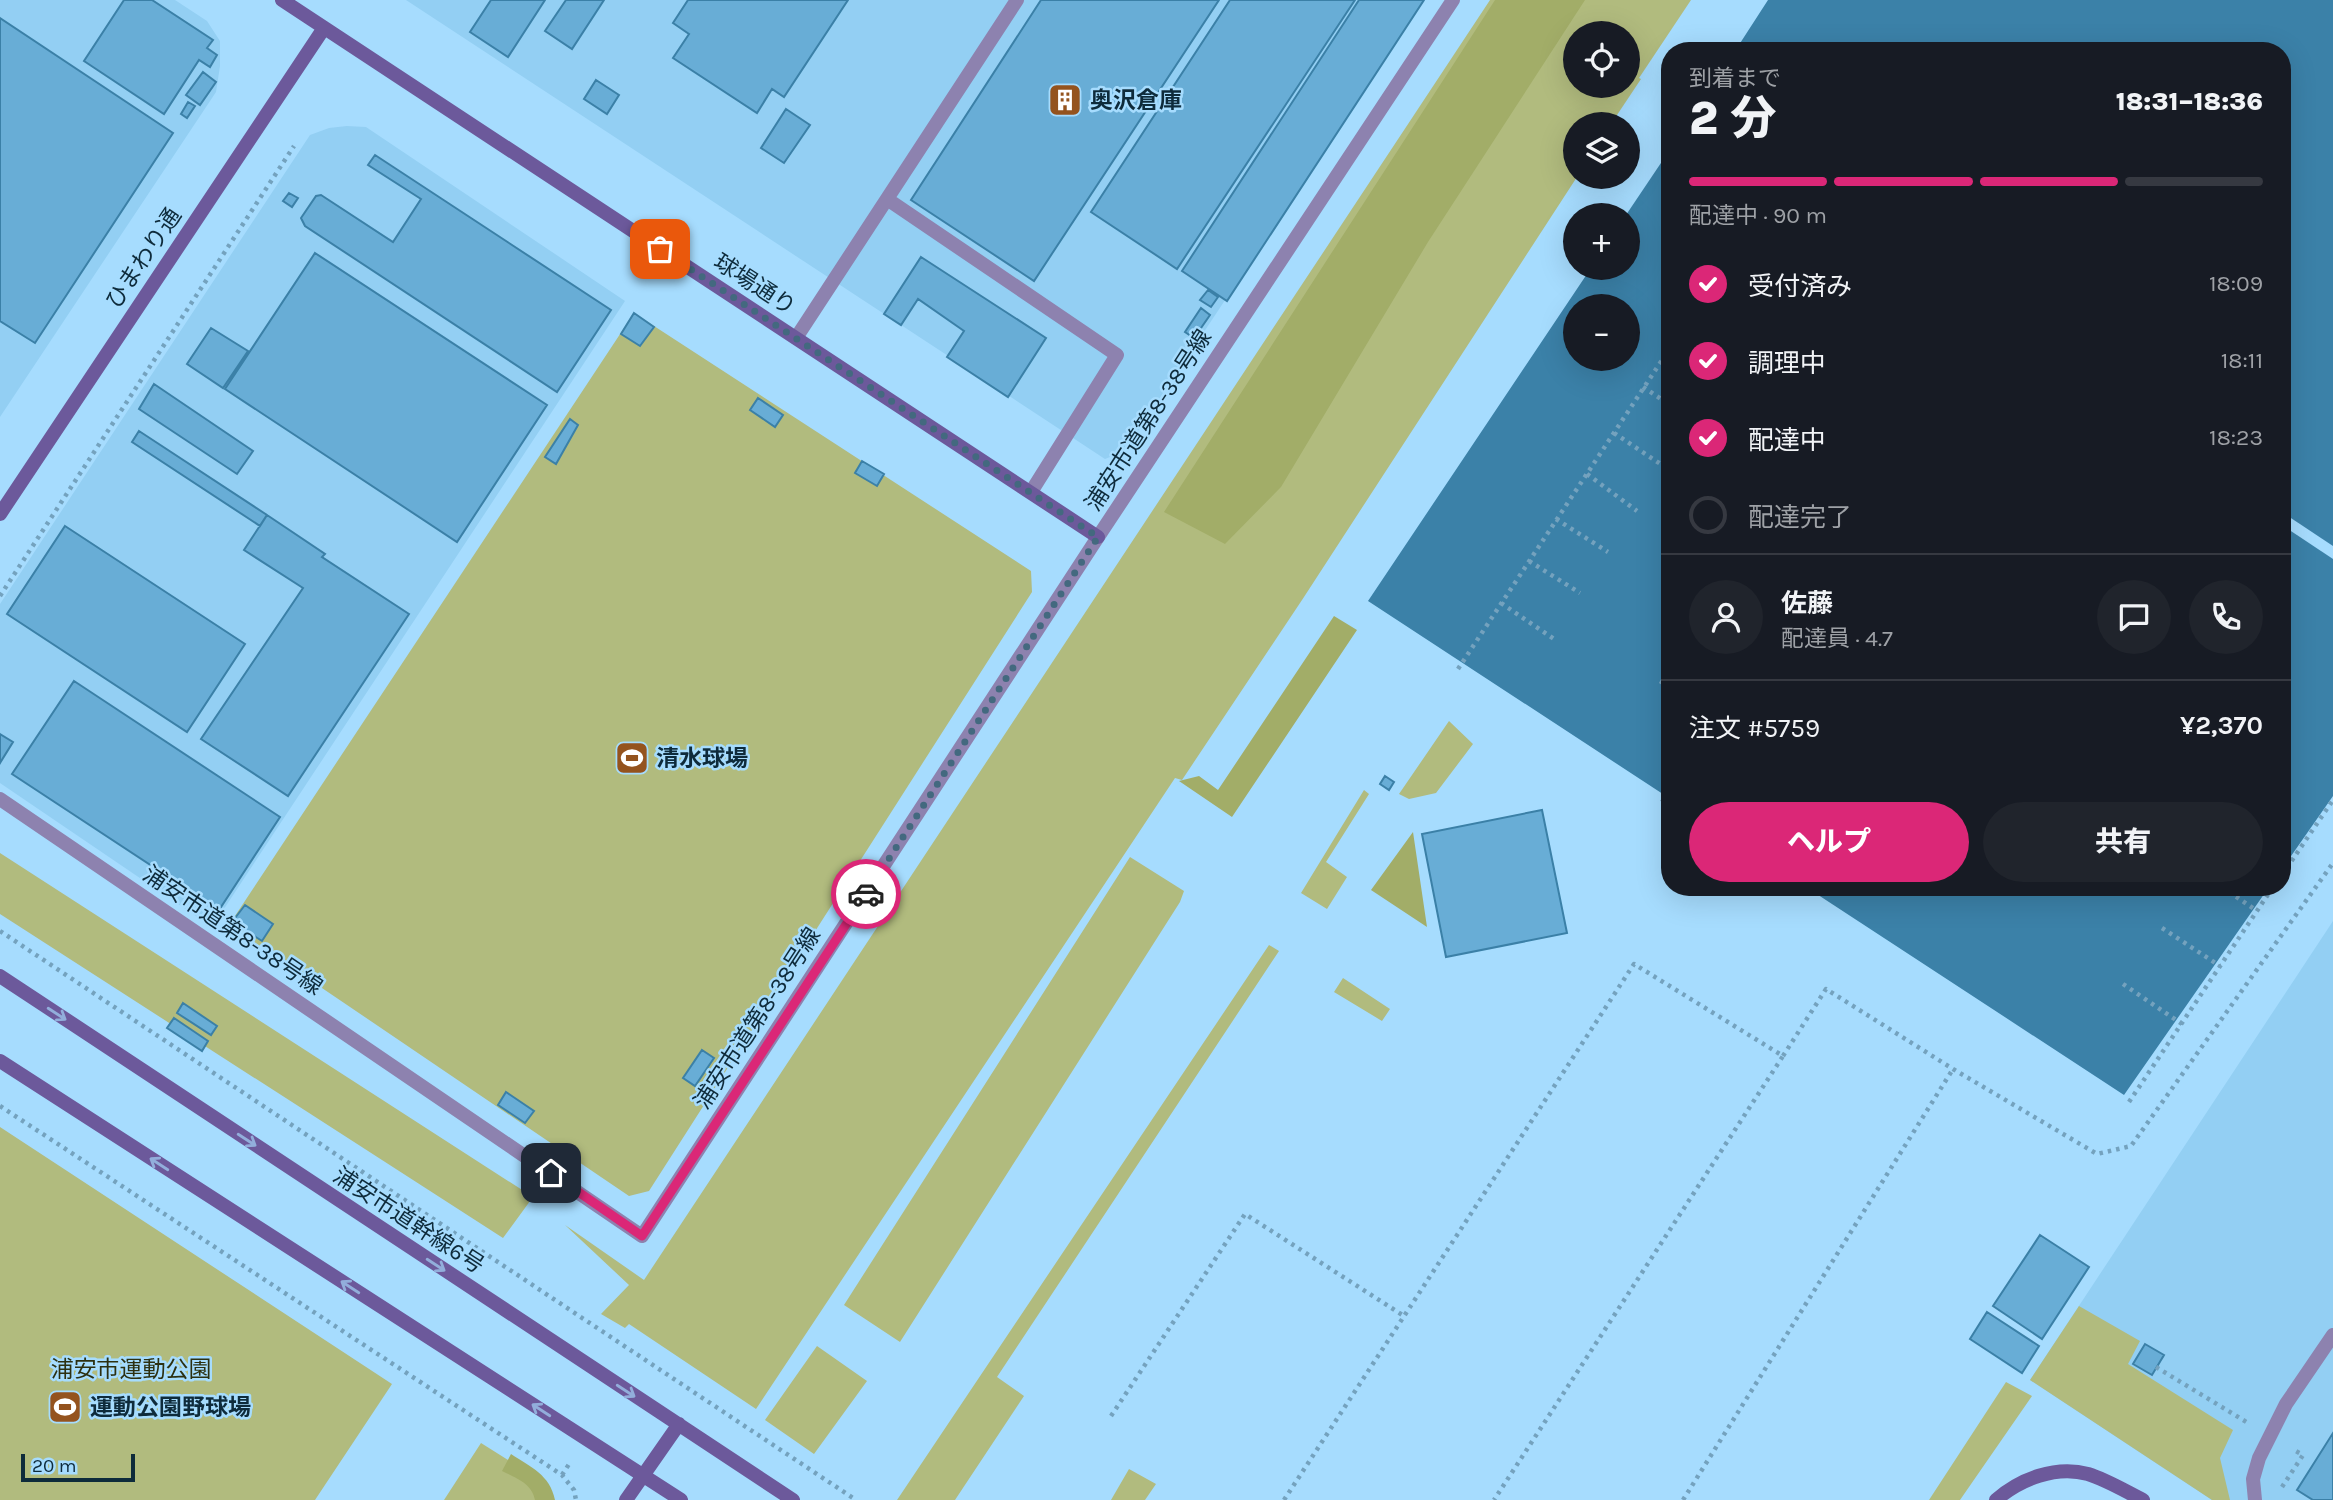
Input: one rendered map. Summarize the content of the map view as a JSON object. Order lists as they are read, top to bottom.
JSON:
{
  "streets": {
    "street": [
      "ひまわり通",
      "球場通り",
      "浦安市道第8-38号線",
      "浦安市道幹線6号"
    ]
  },
  "crossings": [
    ["ひまわり通", "球場通り"],
    ["球場通り", "浦安市道第8-38号線"]
  ],
  "parks": ["浦安市運動公園"],
  "places": {
    "building": ["奥沢倉庫"],
    "sports": ["清水球場", "運動公園野球場"]
  },
  "scale_bar": "20 m",
  "page": {
    "map_buttons": ["+", "−"],
    "heading": ["2 分", "到着まで", "18:31–18:36"],
    "panel": [
      "佐藤",
      "配達員 · 4.7",
      "注文 #5759",
      "¥2,370"
    ],
    "bar": "配達中 · 90 m",
    "list": [
      ["受付済み", "18:09"],
      ["調理中", "18:11"],
      ["配達中", "18:23"],
      "配達完了"
    ],
    "buttons": ["ヘルプ", "共有"],
    "scale": "20 m"
  }
}
